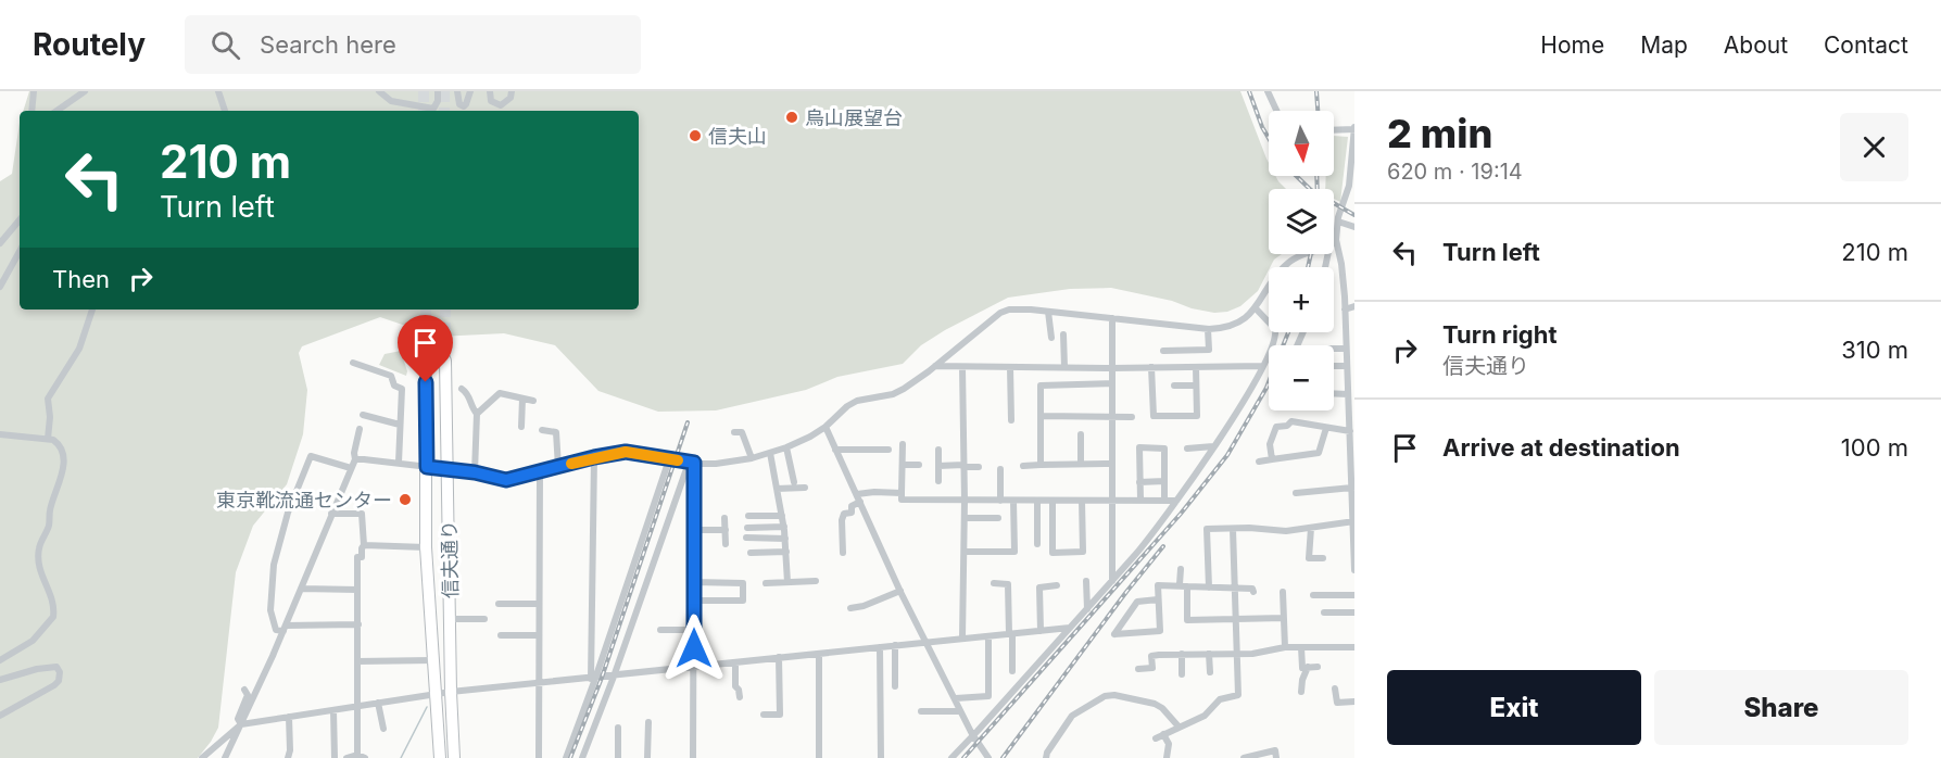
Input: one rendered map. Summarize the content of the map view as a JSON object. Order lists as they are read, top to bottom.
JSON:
{
  "streets": {
    "highway": ["信夫通り"]
  },
  "places": ["烏山展望台", "信夫山", "東京靴流通センター"],
  "north": "bottom",
  "page": {
    "header": "Routely",
    "search": "Search here",
    "nav": [
      "Home",
      "Map",
      "About",
      "Contact"
    ],
    "heading": ["2 min", "620 m · 19:14"],
    "map_buttons": ["+", "−"],
    "turn": ["210 m", "Turn left"],
    "list": [
      {
        "name": "Turn left",
        "value": "210 m"
      },
      {
        "name": "Turn right",
        "note": "信夫通り",
        "value": "310 m"
      },
      {
        "name": "Arrive at destination",
        "value": "100 m"
      }
    ],
    "then": "Then",
    "buttons": ["Exit", "Share"]
  }
}
